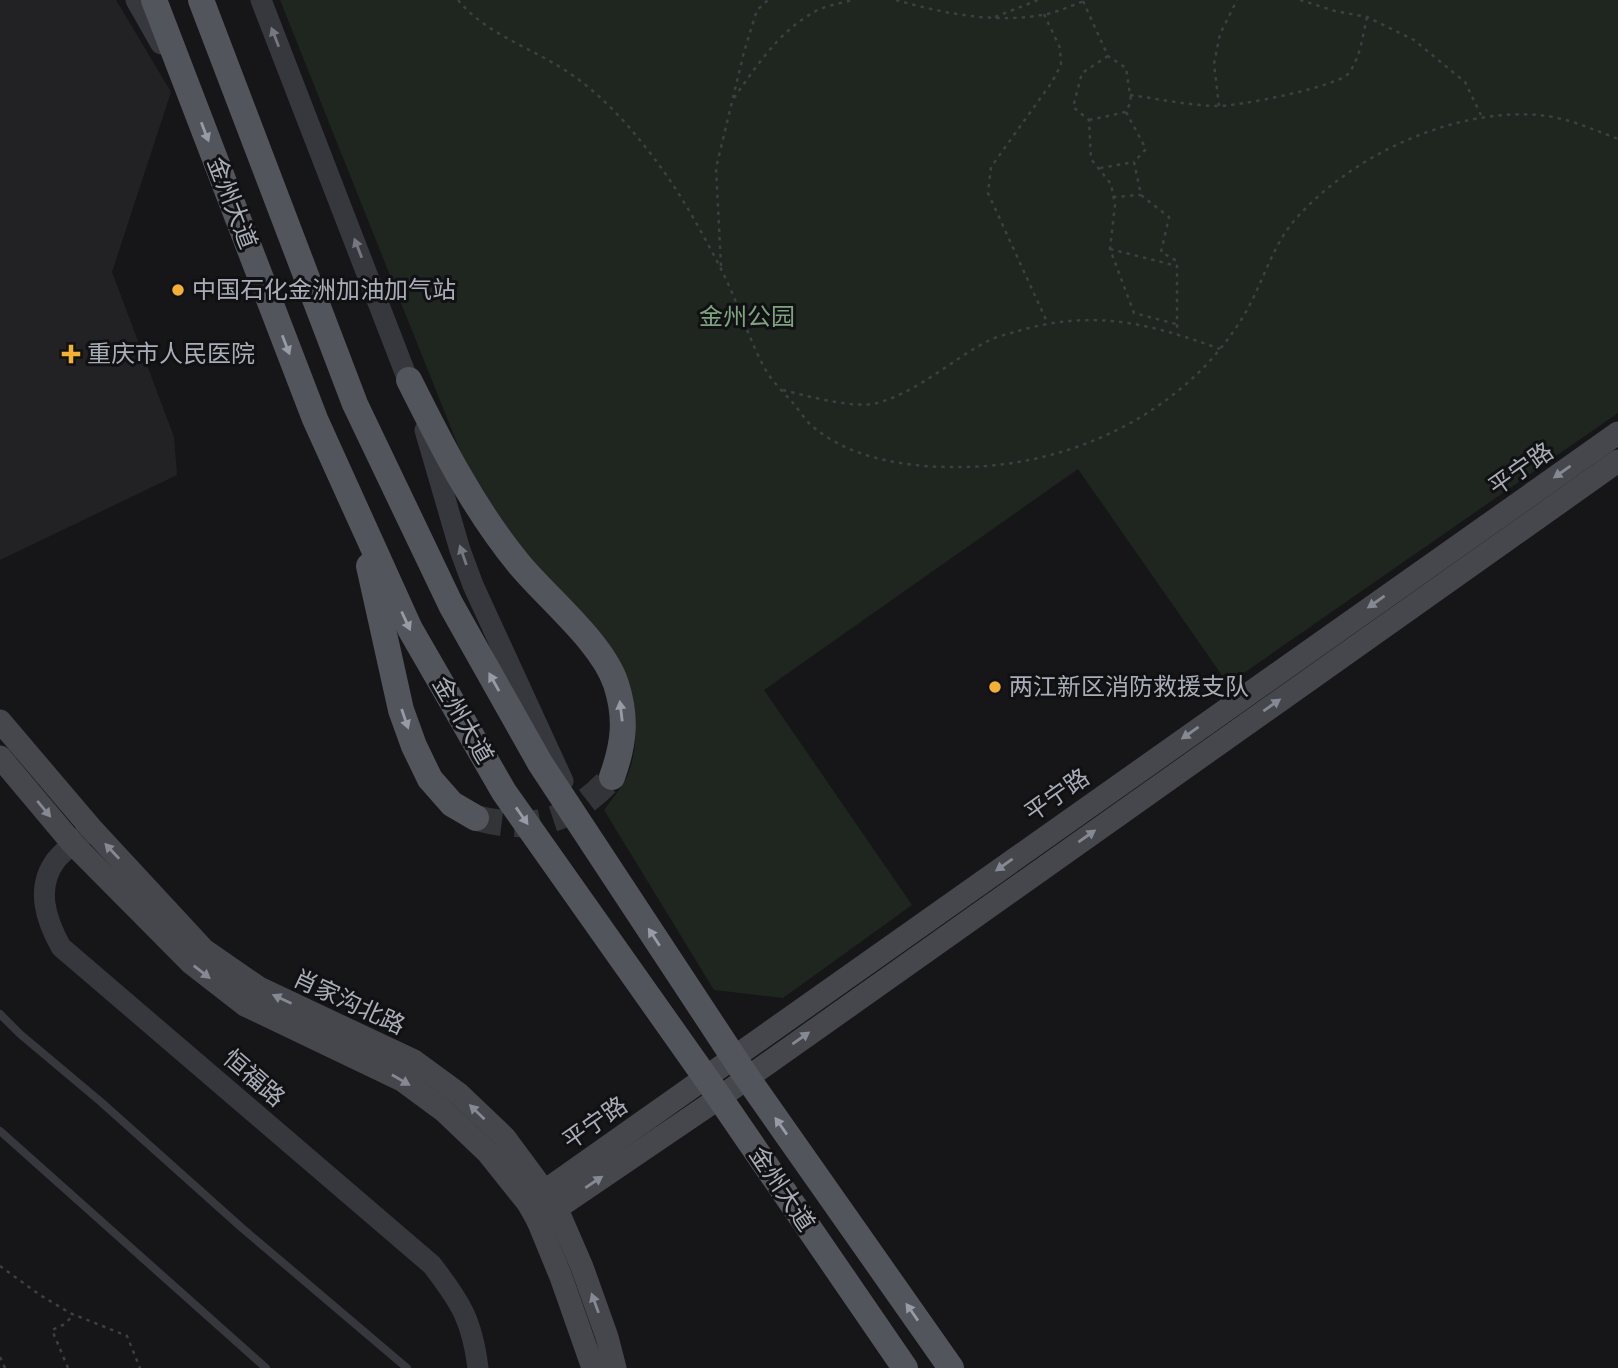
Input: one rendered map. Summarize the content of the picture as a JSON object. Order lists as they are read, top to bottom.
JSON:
{
  "streets": {
    "main road": ["金州大道", "平宁路", "肖家沟北路"],
    "street": ["恒福路"]
  },
  "crossings": [
    ["金州大道", "平宁路"],
    ["平宁路", "肖家沟北路"],
    ["肖家沟北路", "恒福路"]
  ],
  "parks": ["金州公园"],
  "places": {
    "other": ["中国石化金洲加油加气站", "两江新区消防救援支队"],
    "health": ["重庆市人民医院"]
  }
}
